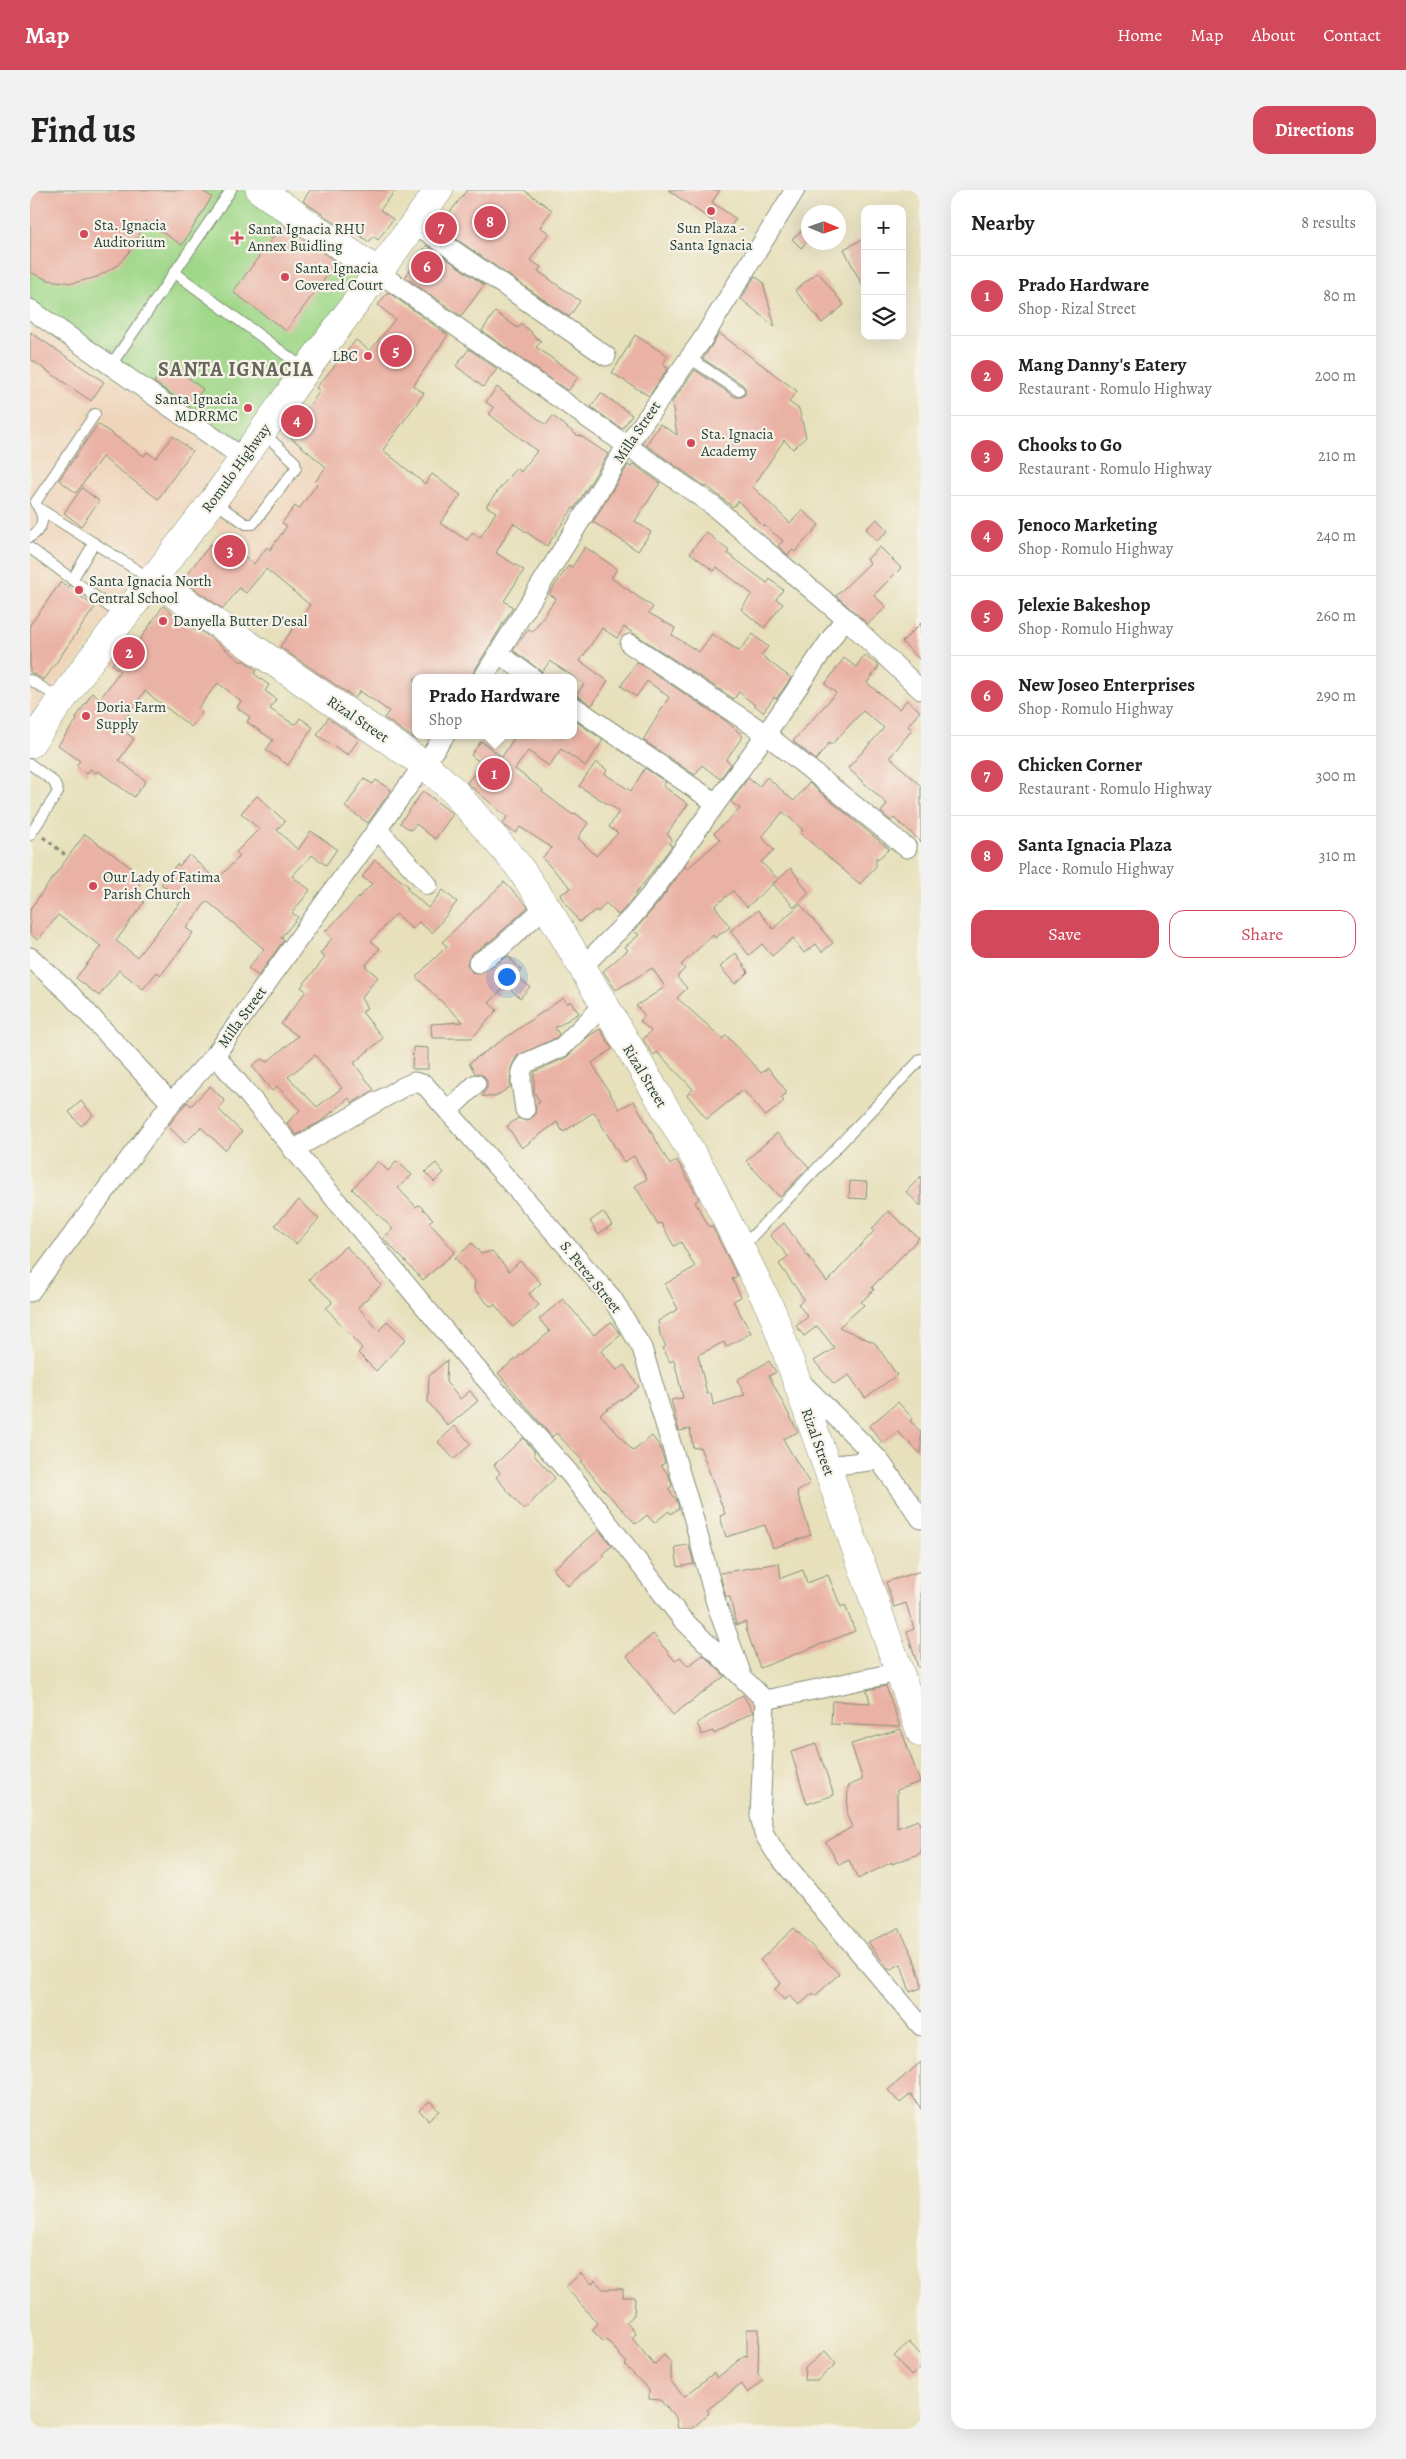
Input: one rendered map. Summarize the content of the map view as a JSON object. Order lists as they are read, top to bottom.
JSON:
{
  "streets": {
    "main road": ["Romulo Highway", "Rizal Street"],
    "street": ["Milla Street", "S. Perez Street"]
  },
  "crossings": [
    ["Milla Street", "Rizal Street"],
    ["Romulo Highway", "Rizal Street"]
  ],
  "districts": ["SANTA IGNACIA"],
  "places": {
    "other": [
      "Sun Plaza - Santa Ignacia",
      "Sta. Ignacia Auditorium",
      "Santa Ignacia Covered Court",
      "LBC",
      "Santa Ignacia MDRRMC",
      "Sta. Ignacia Academy",
      "Santa Ignacia North Central School",
      "Danyella Butter D'esal",
      "Doria Farm Supply",
      "Our Lady of Fatima Parish Church"
    ],
    "health": ["Santa Ignacia RHU Annex Buidling"]
  },
  "north": "right",
  "page": {
    "header": "Map",
    "nav": [
      "Home",
      "Map",
      "About",
      "Contact"
    ],
    "title": "Find us",
    "buttons": [
      "Directions",
      ["Save", "Share"]
    ],
    "heading": ["Nearby", "8 results"],
    "pins": [
      "8",
      "7",
      "6",
      "5",
      "4",
      "3",
      "2",
      "1"
    ],
    "map_buttons": ["+", "−"],
    "list": [
      {
        "mark": "1",
        "name": "Prado Hardware",
        "note": "Shop · Rizal Street",
        "value": "80 m"
      },
      {
        "mark": "2",
        "name": "Mang Danny's Eatery",
        "note": "Restaurant · Romulo Highway",
        "value": "200 m"
      },
      {
        "mark": "3",
        "name": "Chooks to Go",
        "note": "Restaurant · Romulo Highway",
        "value": "210 m"
      },
      {
        "mark": "4",
        "name": "Jenoco Marketing",
        "note": "Shop · Romulo Highway",
        "value": "240 m"
      },
      {
        "mark": "5",
        "name": "Jelexie Bakeshop",
        "note": "Shop · Romulo Highway",
        "value": "260 m"
      },
      {
        "mark": "6",
        "name": "New Joseo Enterprises",
        "note": "Shop · Romulo Highway",
        "value": "290 m"
      },
      {
        "mark": "7",
        "name": "Chicken Corner",
        "note": "Restaurant · Romulo Highway",
        "value": "300 m"
      },
      {
        "mark": "8",
        "name": "Santa Ignacia Plaza",
        "note": "Place · Romulo Highway",
        "value": "310 m"
      }
    ],
    "popup": ["Prado Hardware", "Shop"]
  }
}
